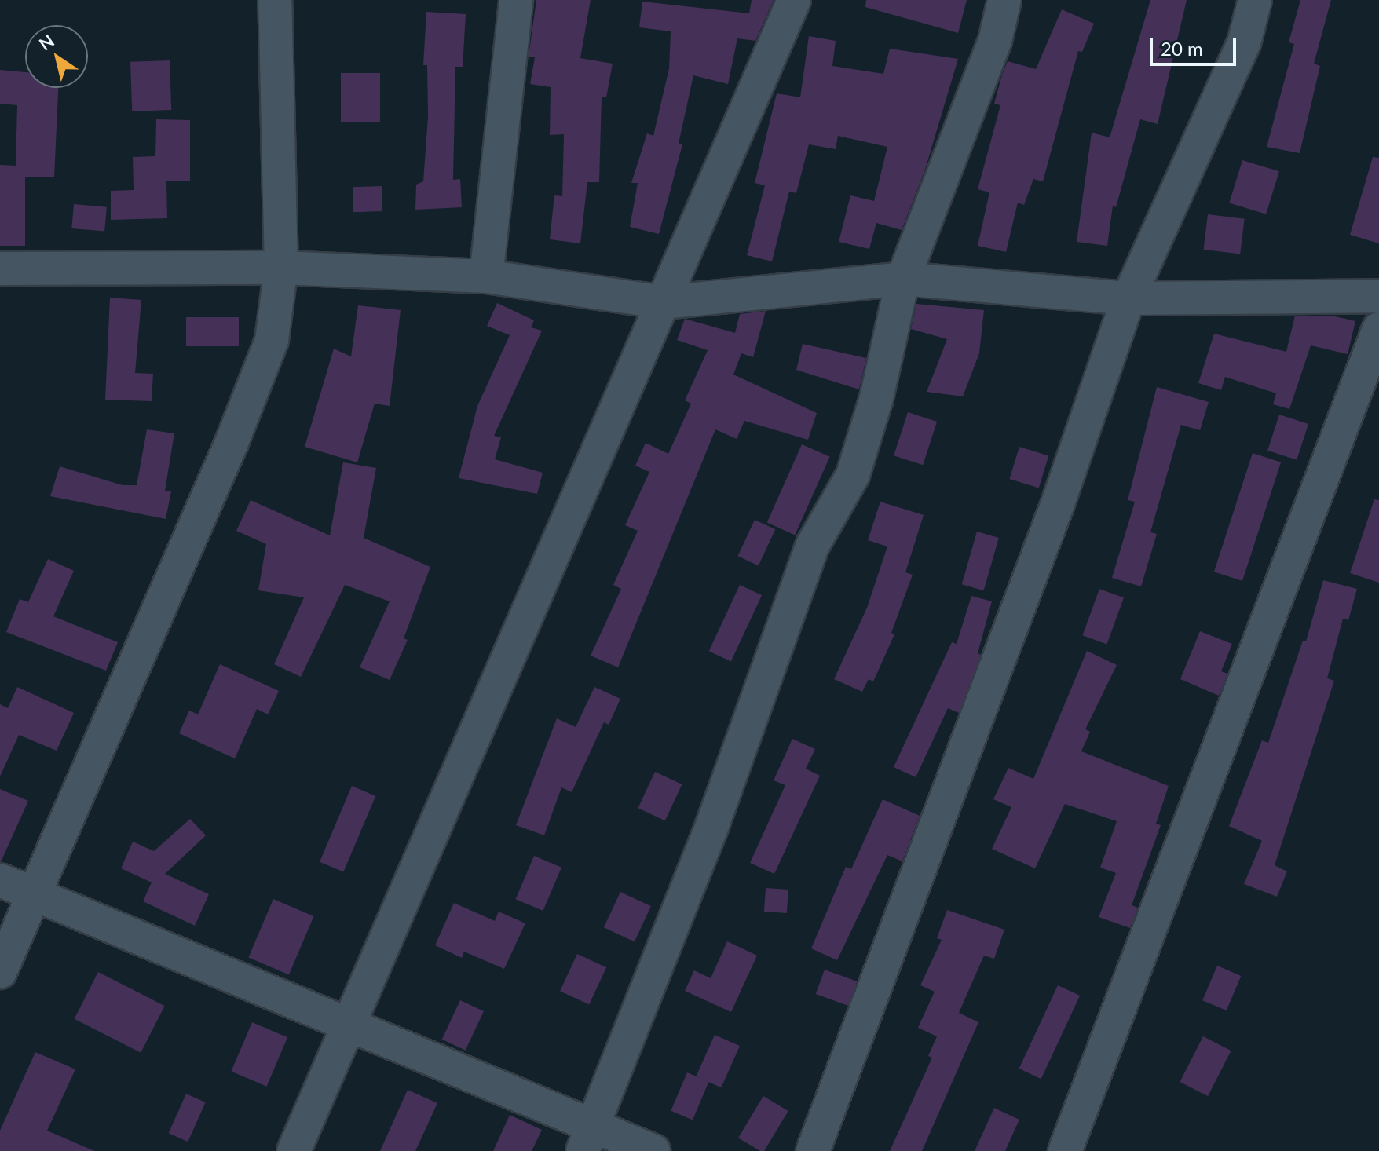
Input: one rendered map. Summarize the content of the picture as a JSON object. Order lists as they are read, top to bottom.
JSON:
{
  "scale_bar": "20 m",
  "north": "top left"
}
